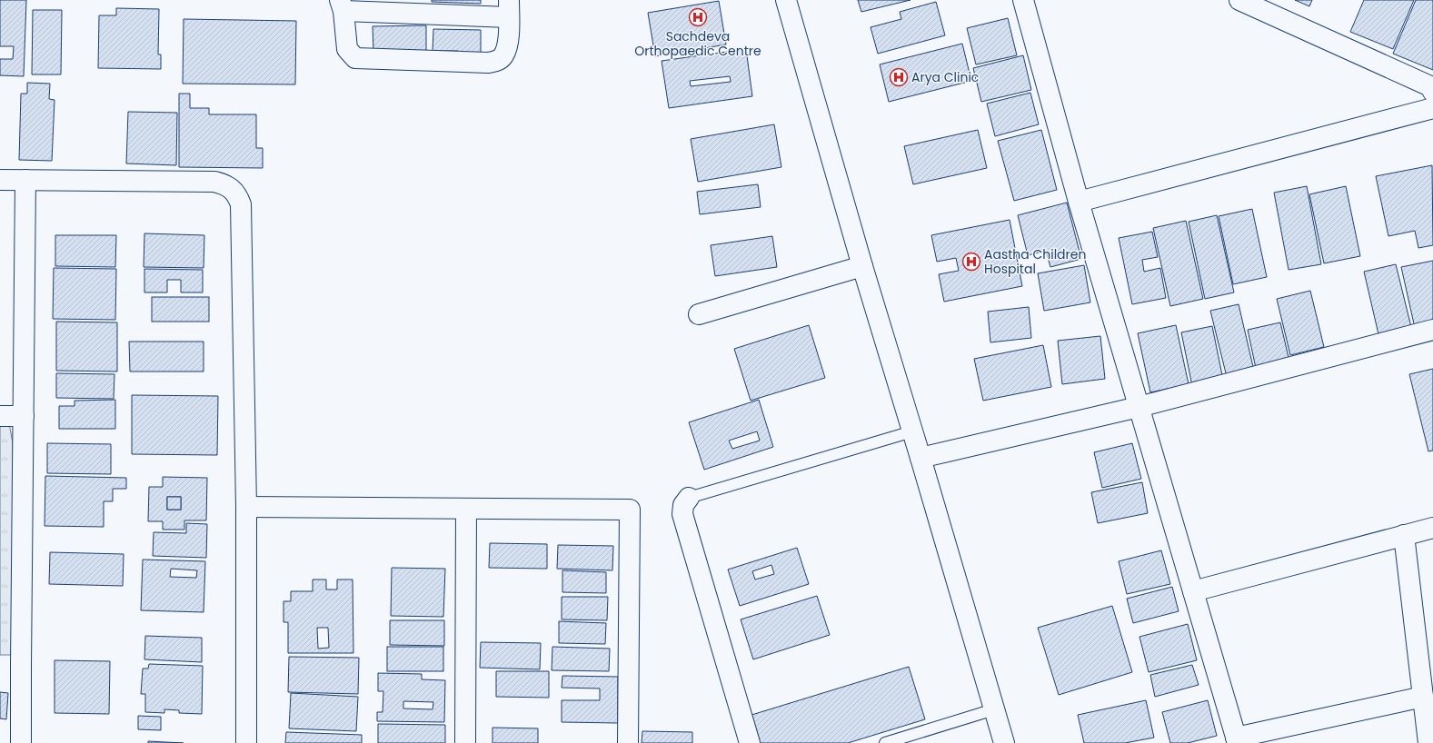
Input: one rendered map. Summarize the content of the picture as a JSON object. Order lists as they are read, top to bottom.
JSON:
{
  "places": {
    "hospital": ["Sachdeva Orthopaedic Centre", "Arya Clinic", "Aastha Children Hospital"]
  }
}
